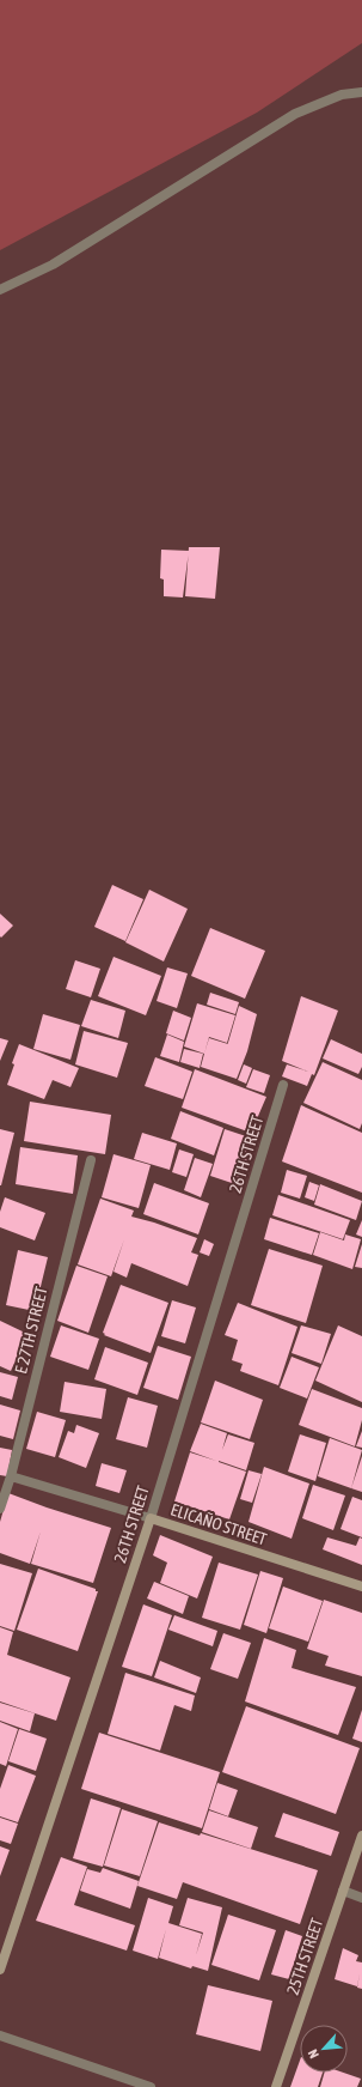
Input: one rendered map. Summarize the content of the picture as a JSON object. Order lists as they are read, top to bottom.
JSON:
{
  "streets": {
    "street": [
      "26TH STREET",
      "E 27TH STREET",
      "ELICAÑO STREET",
      "25TH STREET"
    ]
  },
  "crossings": [
    ["26TH STREET", "ELICAÑO STREET"],
    ["E 27TH STREET", "ELICAÑO STREET"]
  ],
  "north": "bottom left"
}
